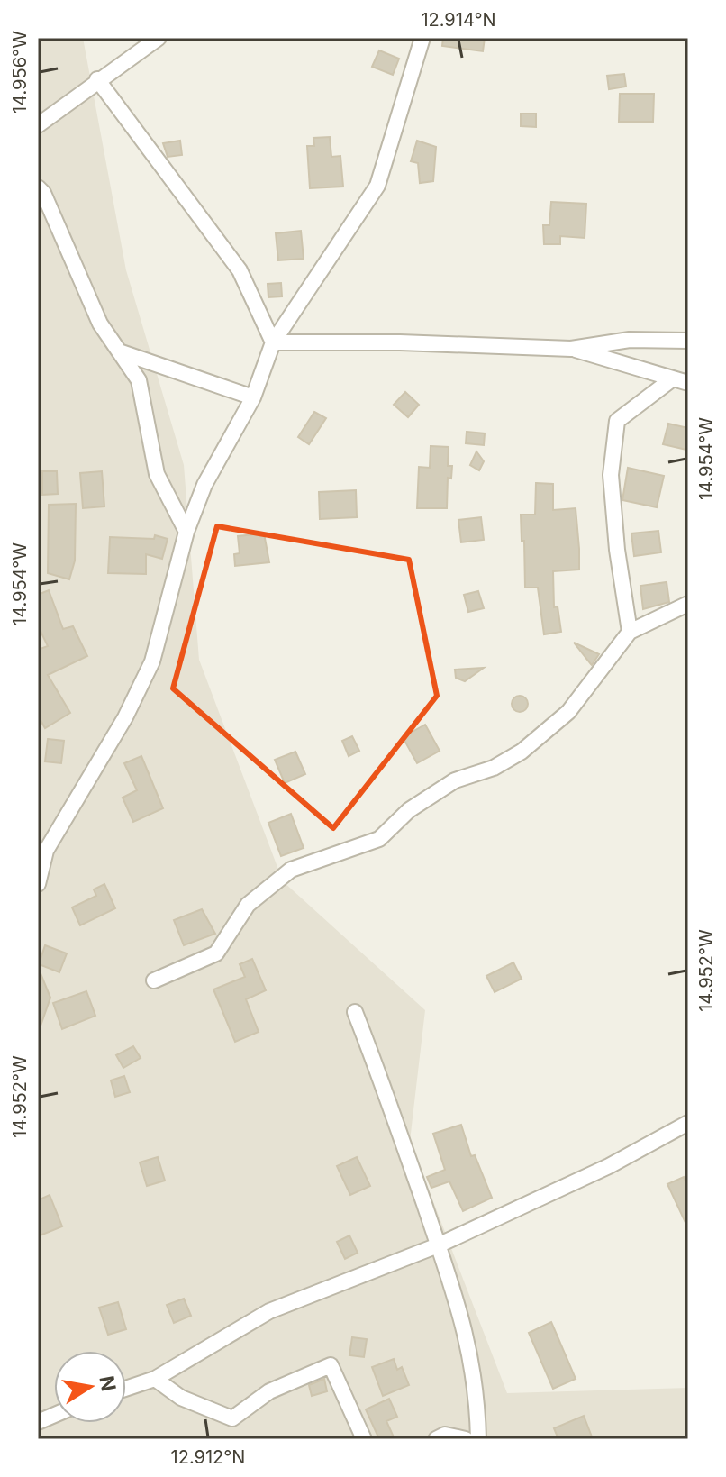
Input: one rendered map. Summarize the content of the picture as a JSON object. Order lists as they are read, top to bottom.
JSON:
{
  "north": "right",
  "coordinates": [
    "12.914°N",
    "14.956°W",
    "14.954°W",
    "14.952°W",
    "12.912°N"
  ]
}
